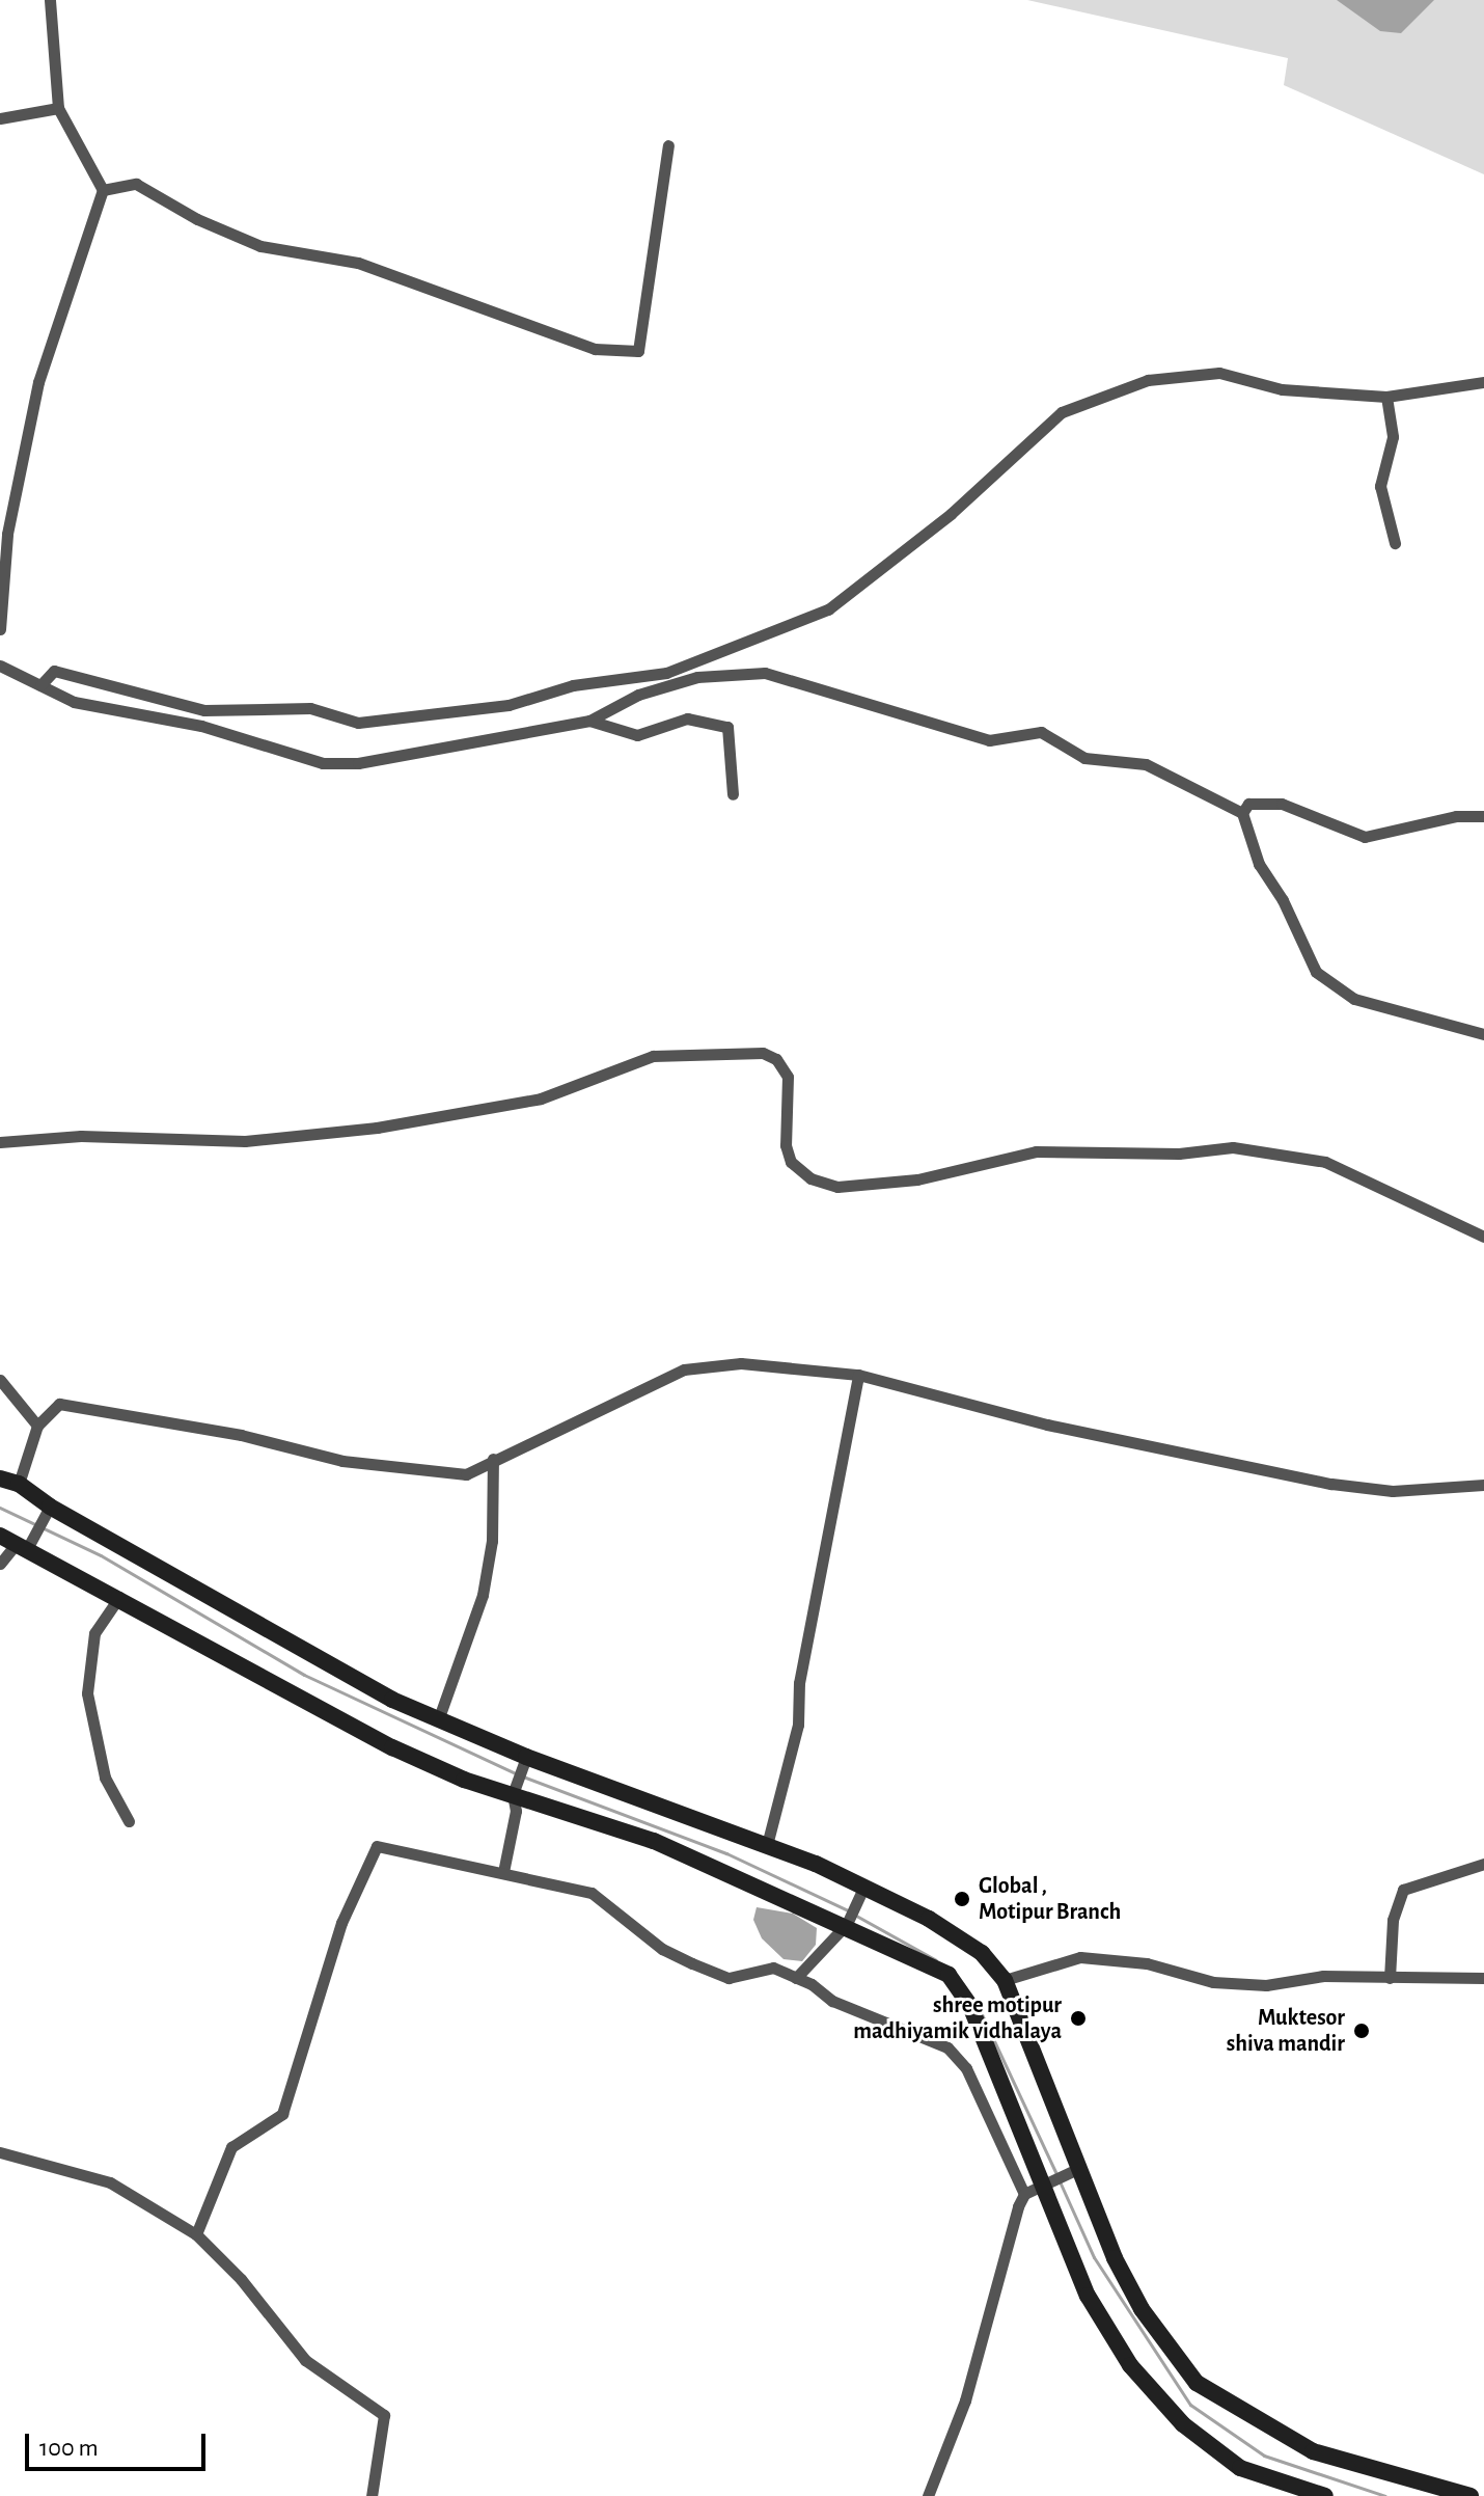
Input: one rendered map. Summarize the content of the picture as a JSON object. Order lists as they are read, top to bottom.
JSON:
{
  "places": ["Global , Motipur Branch", "shree motipur madhiyamik vidhalaya", "Muktesor shiva mandir"],
  "scale_bar": "100 m"
}
